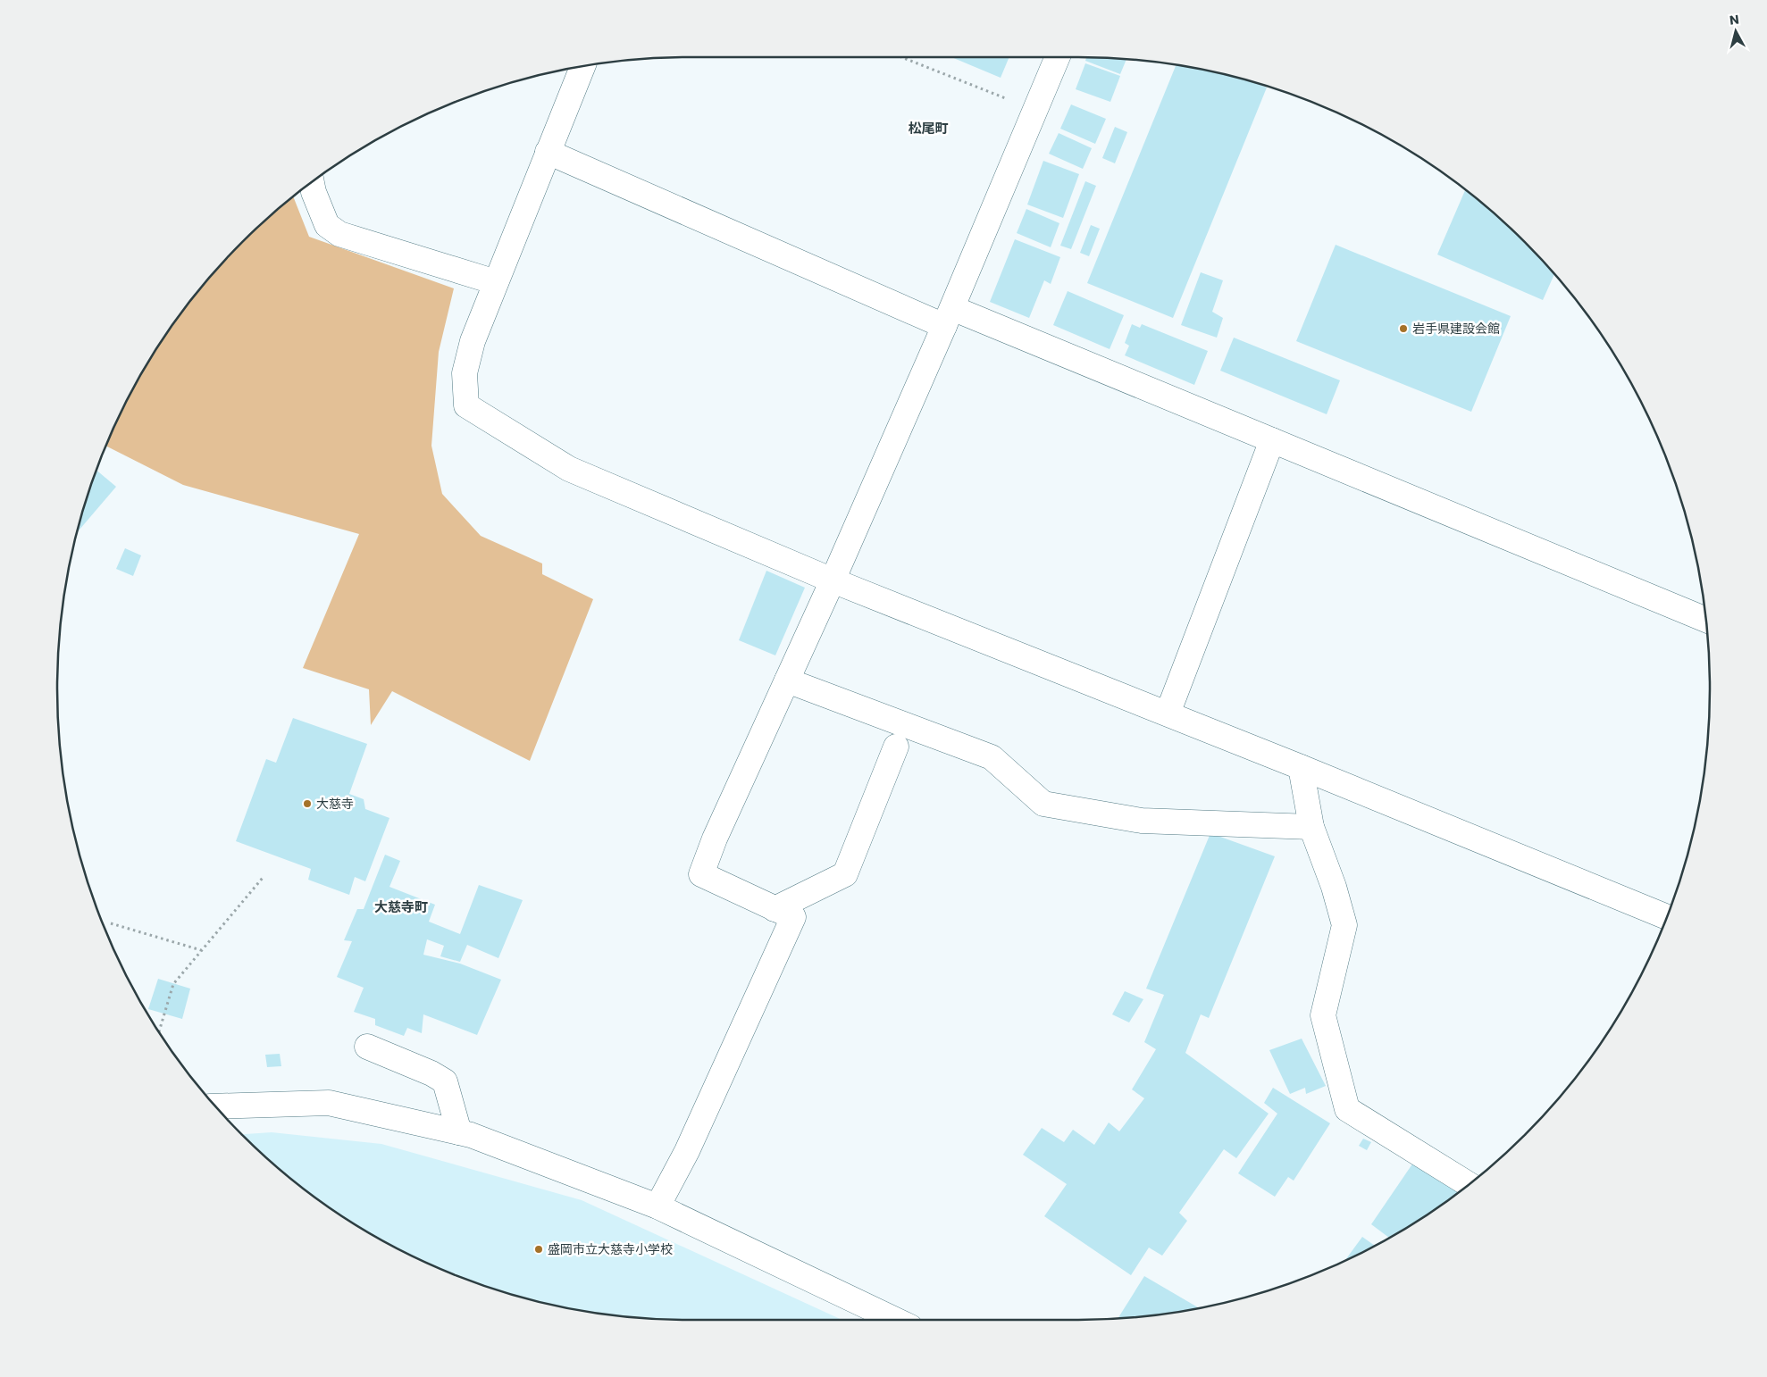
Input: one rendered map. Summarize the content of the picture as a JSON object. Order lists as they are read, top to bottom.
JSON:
{
  "districts": ["松尾町", "大慈寺町"],
  "places": ["岩手県建設会館", "大慈寺", "盛岡市立大慈寺小学校"],
  "north": "top"
}
